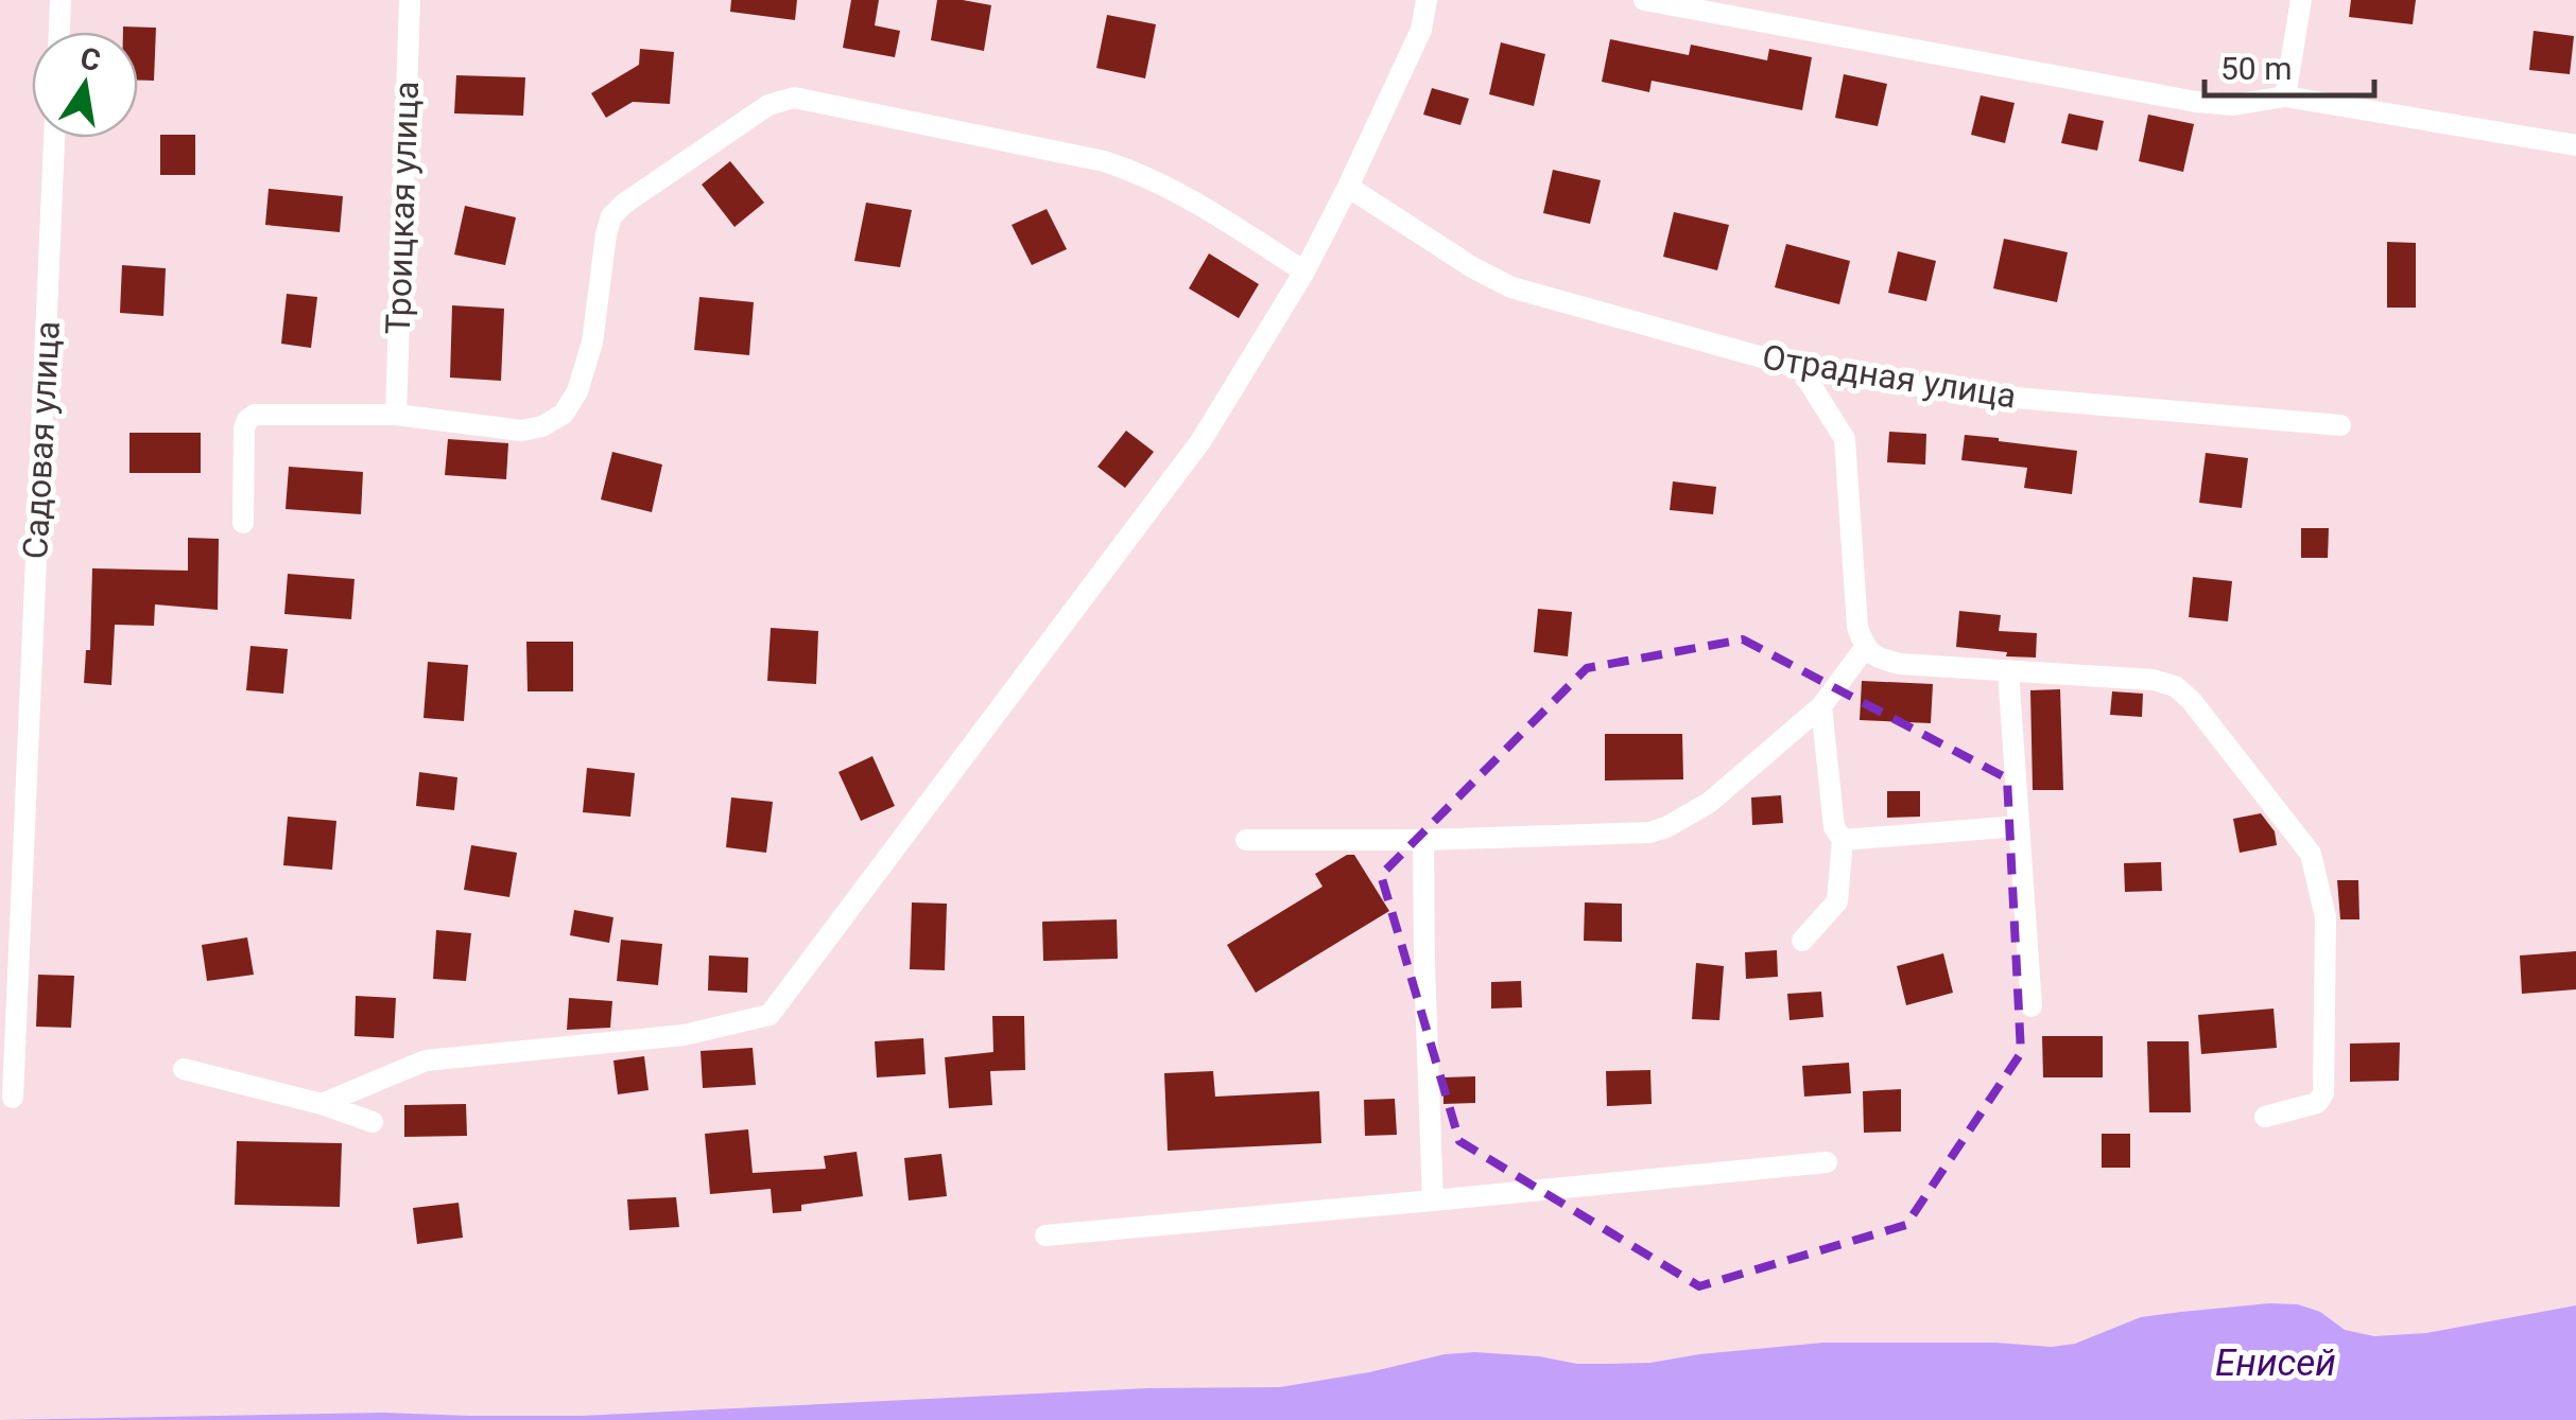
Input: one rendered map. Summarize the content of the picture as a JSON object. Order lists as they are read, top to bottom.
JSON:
{
  "streets": {
    "street": ["Троицкая улица", "Отрадная улица", "Садовая улица"]
  },
  "water": ["Енисей"],
  "scale_bar": "50 m",
  "north": "top"
}
